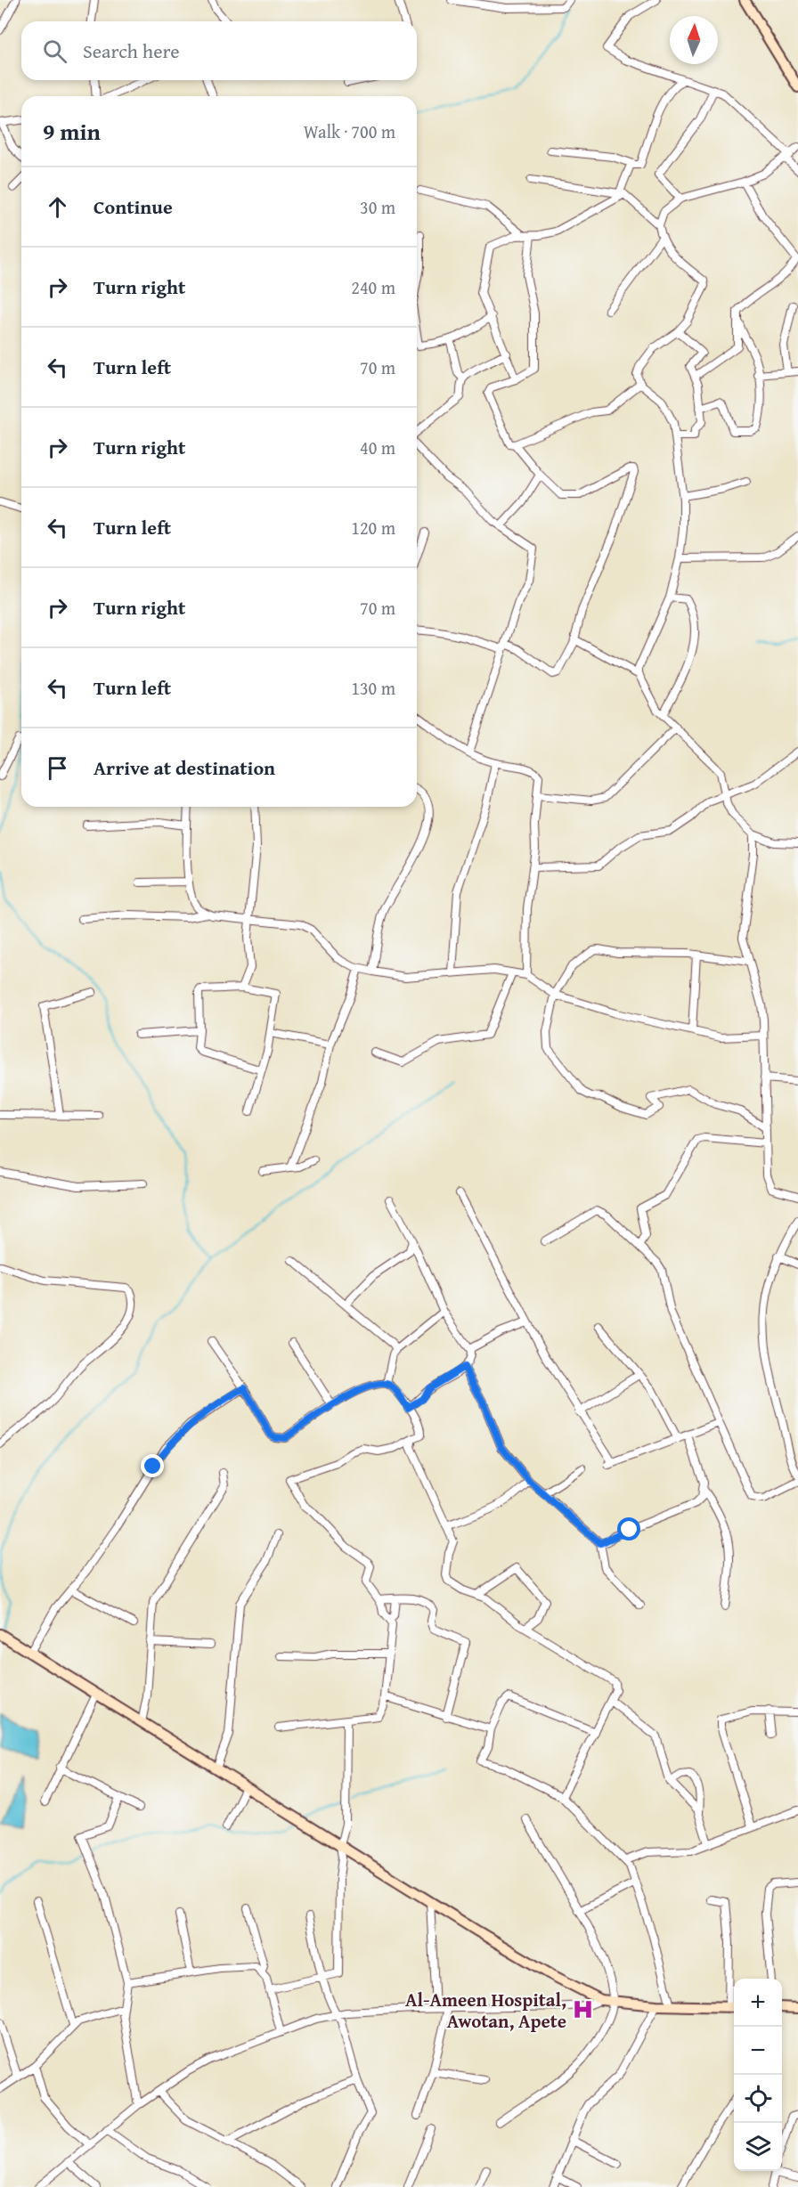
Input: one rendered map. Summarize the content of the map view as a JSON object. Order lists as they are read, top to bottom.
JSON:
{
  "places": {
    "hospital": ["Al-Ameen Hospital, Awotan, Apete"]
  },
  "north": "top",
  "page": {
    "search": "Search here",
    "heading": ["9 min", "Walk · 700 m"],
    "list": [
      ["Continue", "30 m"],
      ["Turn right", "240 m"],
      ["Turn left", "70 m"],
      ["Turn right", "40 m"],
      ["Turn left", "120 m"],
      ["Turn right", "70 m"],
      ["Turn left", "130 m"],
      "Arrive at destination"
    ],
    "map_buttons": ["+", "−"]
  }
}
